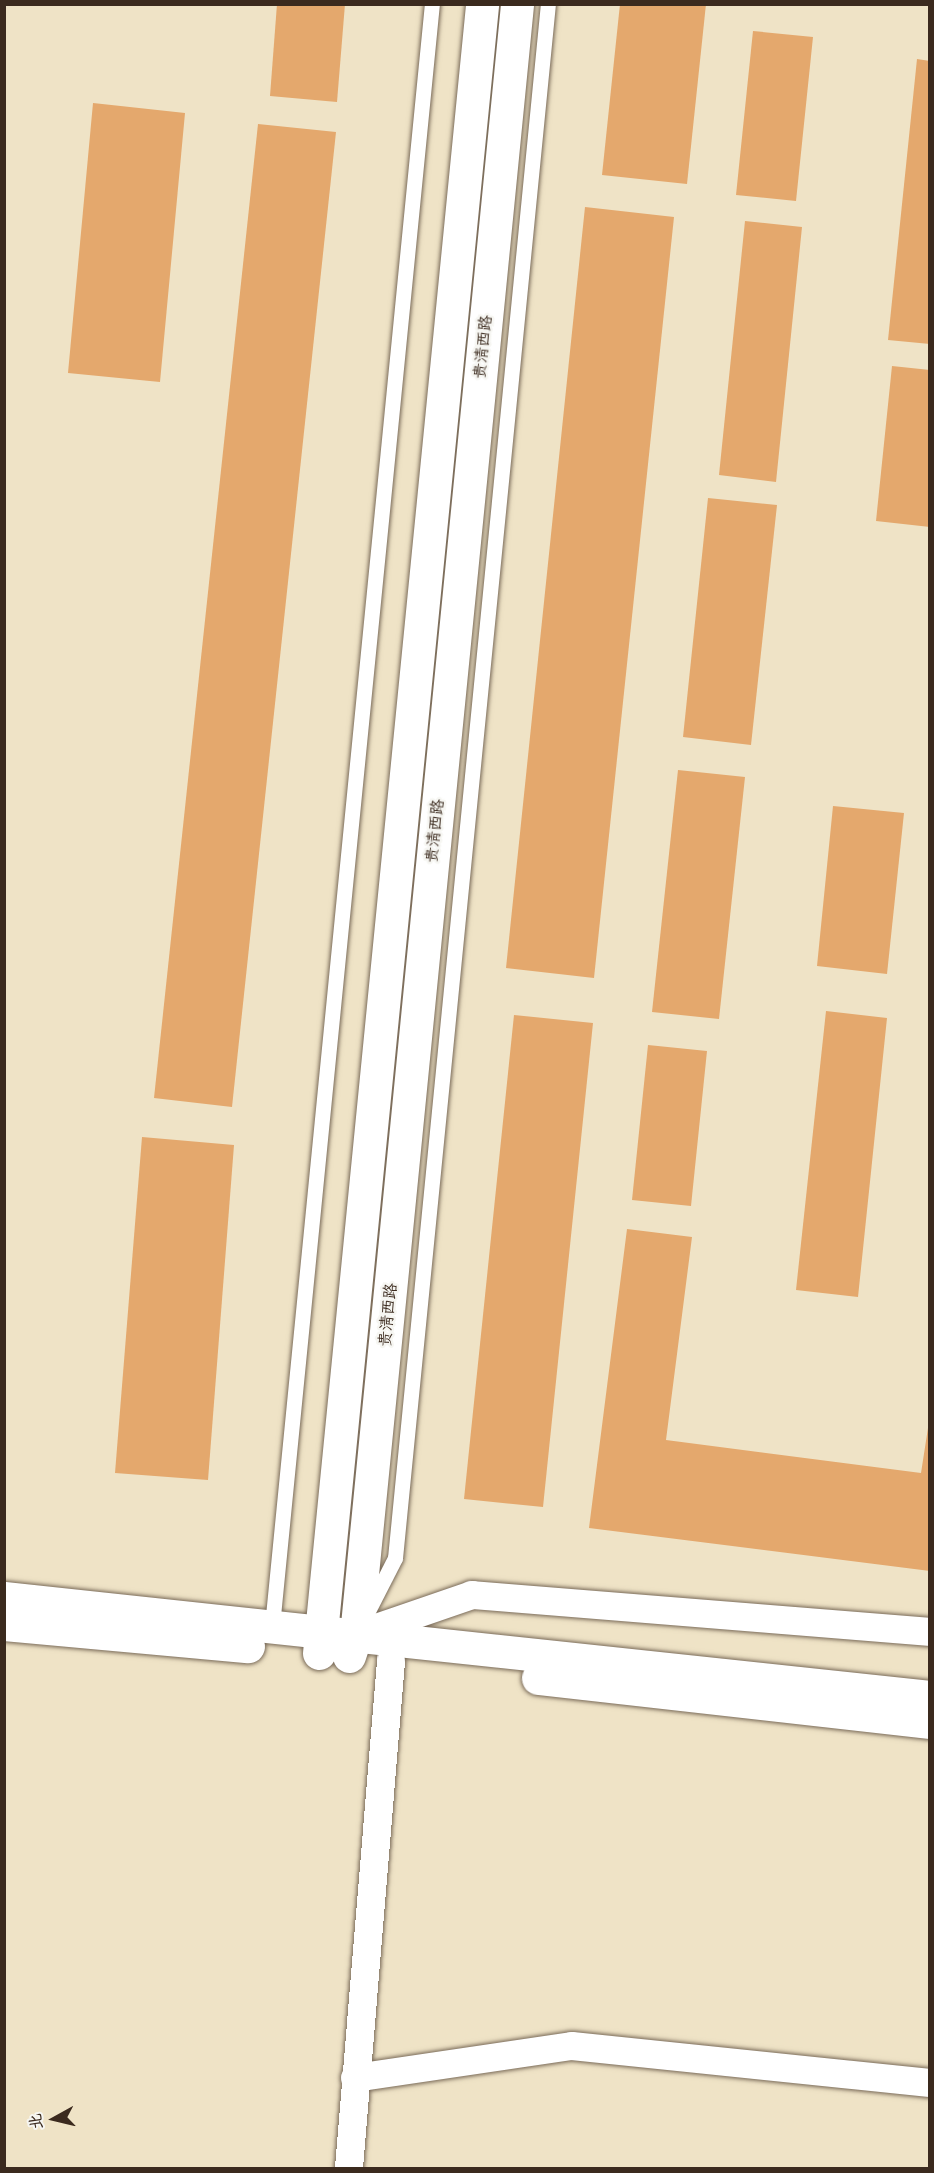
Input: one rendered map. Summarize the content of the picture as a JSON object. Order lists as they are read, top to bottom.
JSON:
{
  "streets": {
    "main road": ["贵清西路"]
  },
  "north": "left"
}
